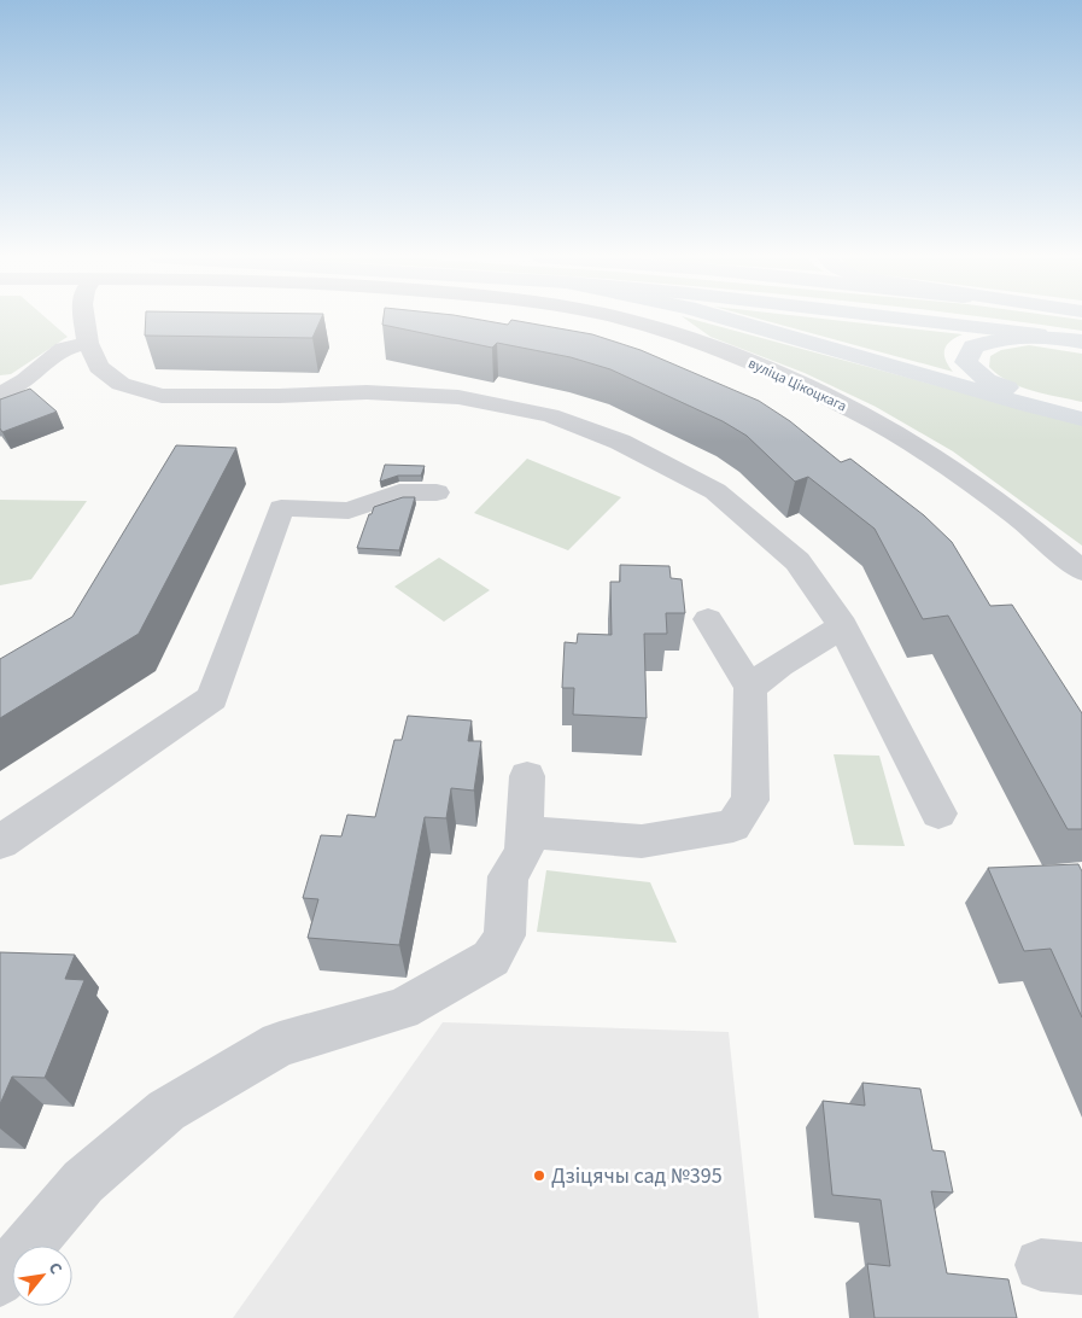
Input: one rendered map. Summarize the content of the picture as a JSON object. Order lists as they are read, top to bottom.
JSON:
{
  "streets": {
    "street": ["вуліца Цікоцкага"]
  },
  "places": ["Дзіцячы сад №395"],
  "north": "top right"
}
